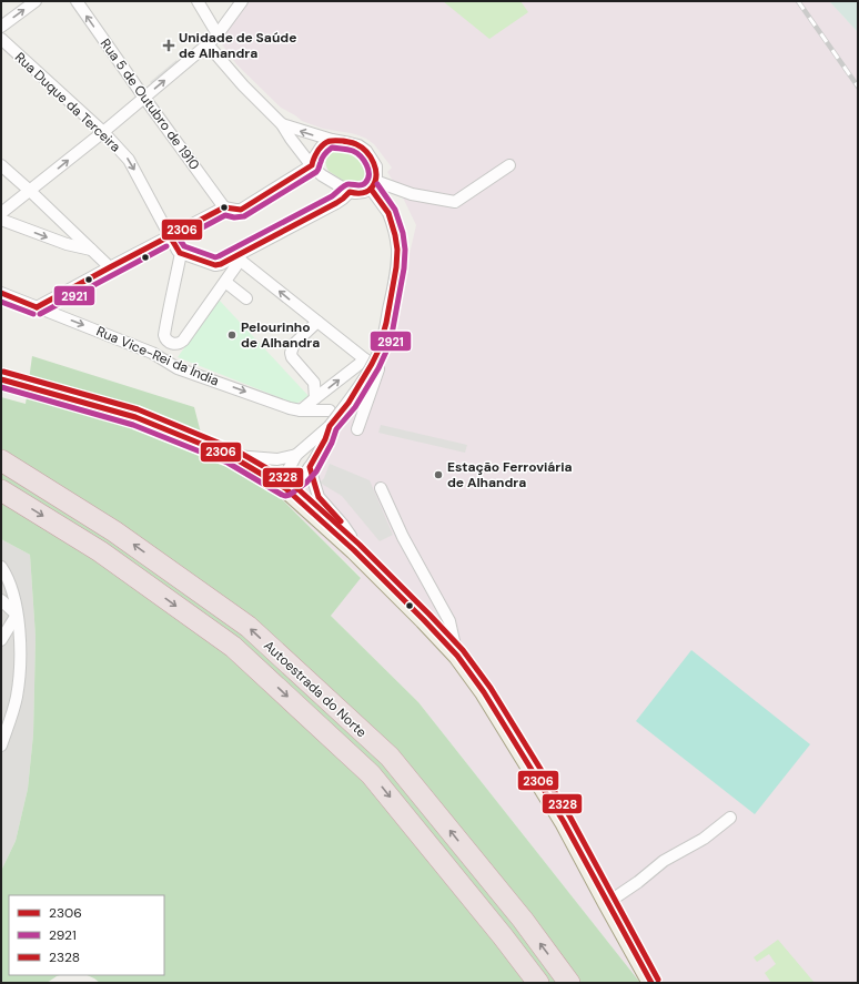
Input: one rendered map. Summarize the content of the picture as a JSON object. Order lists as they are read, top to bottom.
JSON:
{
  "streets": {
    "highway": ["Autoestrada do Norte"],
    "street": ["Rua Duque da Terceira", "Rua 5 de Outubro de 1910", "Rua Vice-Rei da Índia"]
  },
  "places": {
    "health": ["Unidade de Saúde de Alhandra"],
    "other": ["Pelourinho de Alhandra", "Estação Ferroviária de Alhandra"]
  },
  "lines": ["transit line 2306", "transit line 2921", "transit line 2328"],
  "legend": ["2306", "2921", "2328"]
}
